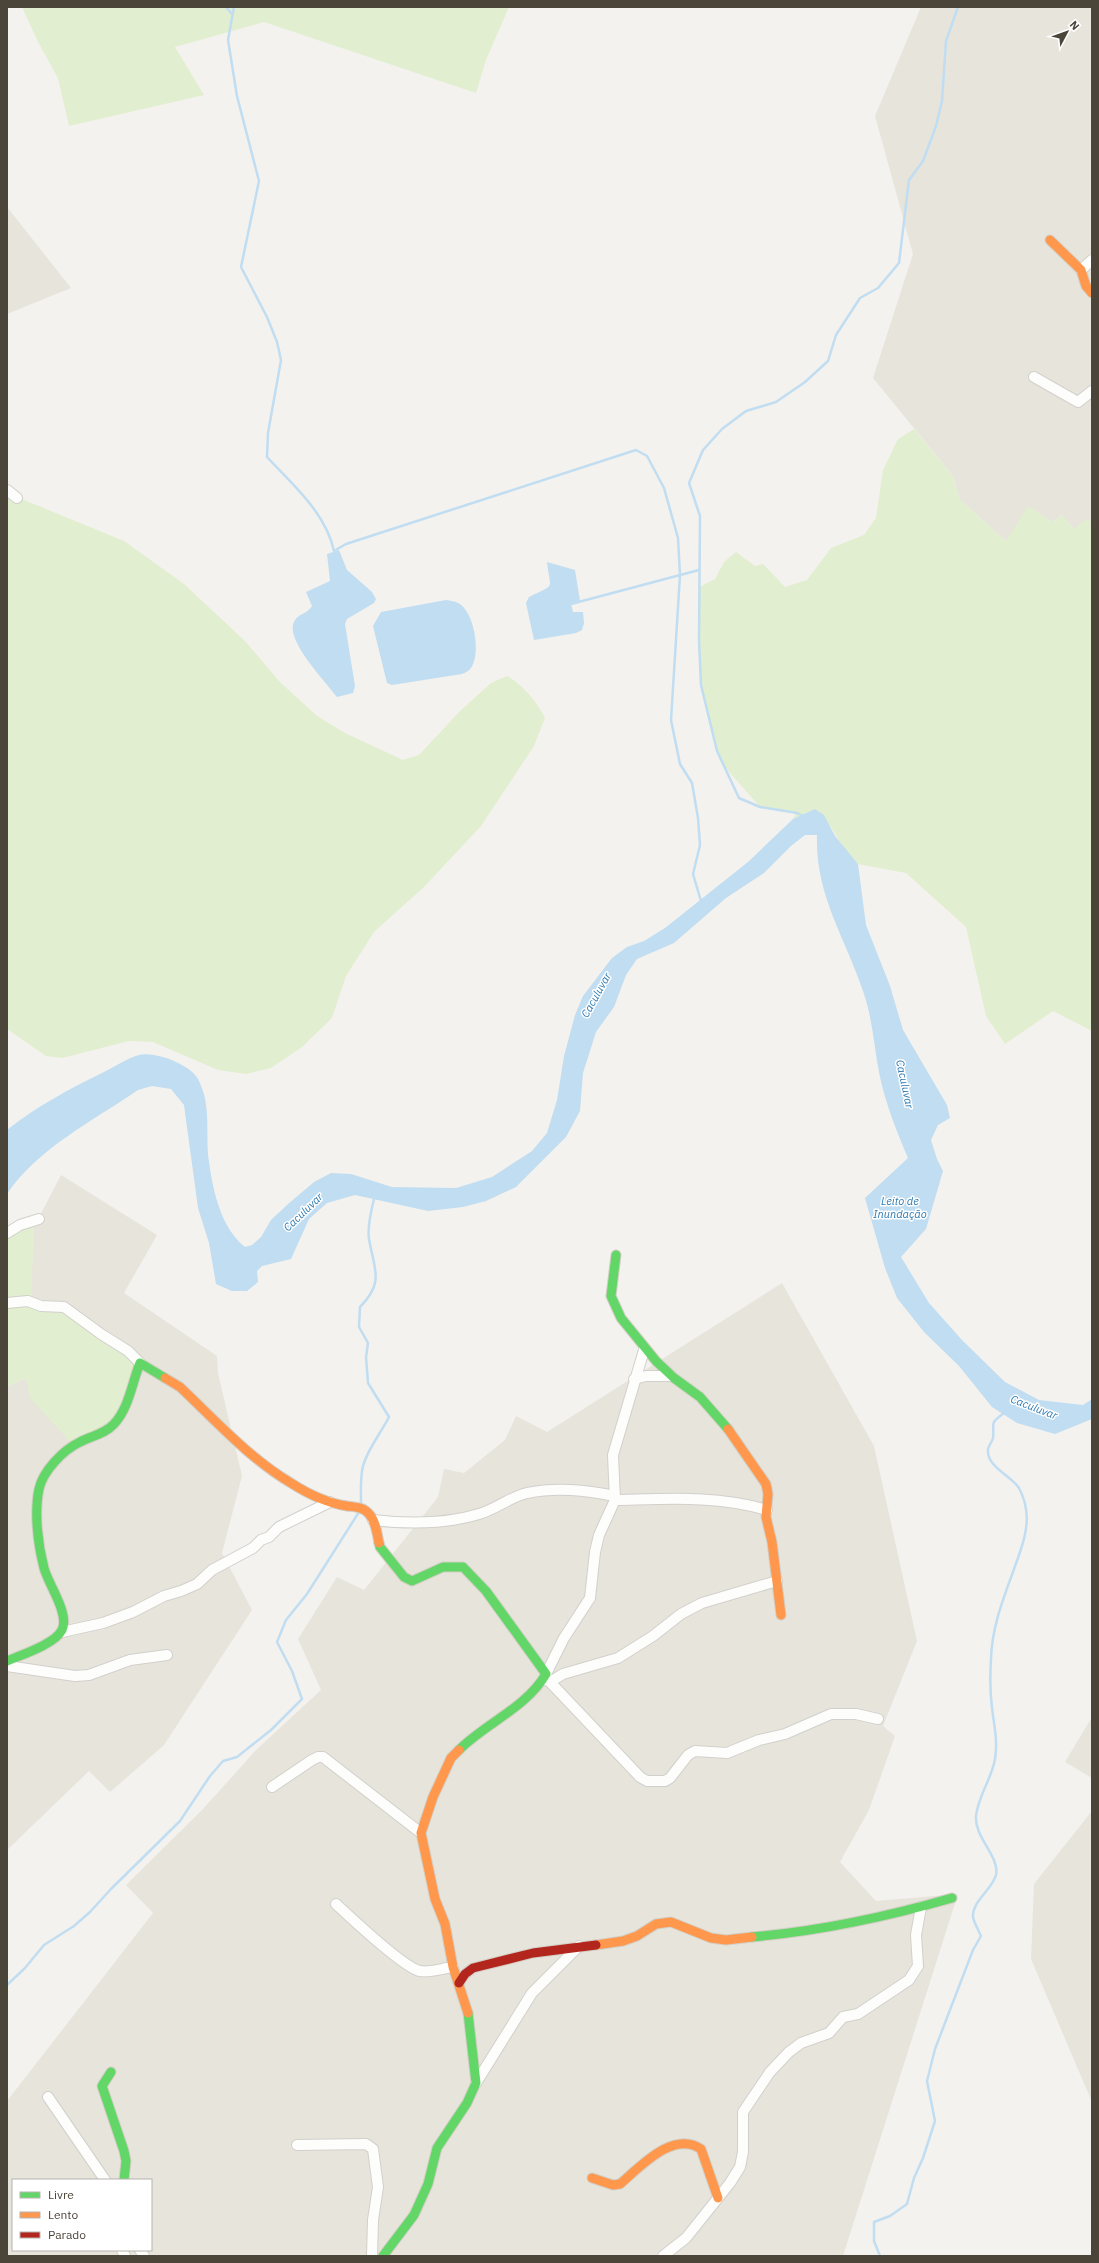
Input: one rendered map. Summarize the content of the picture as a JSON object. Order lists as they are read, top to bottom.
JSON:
{
  "water": ["Caculuvar", "Leito de Inundação"],
  "legend": ["Livre", "Lento", "Parado"],
  "north": "top right"
}
